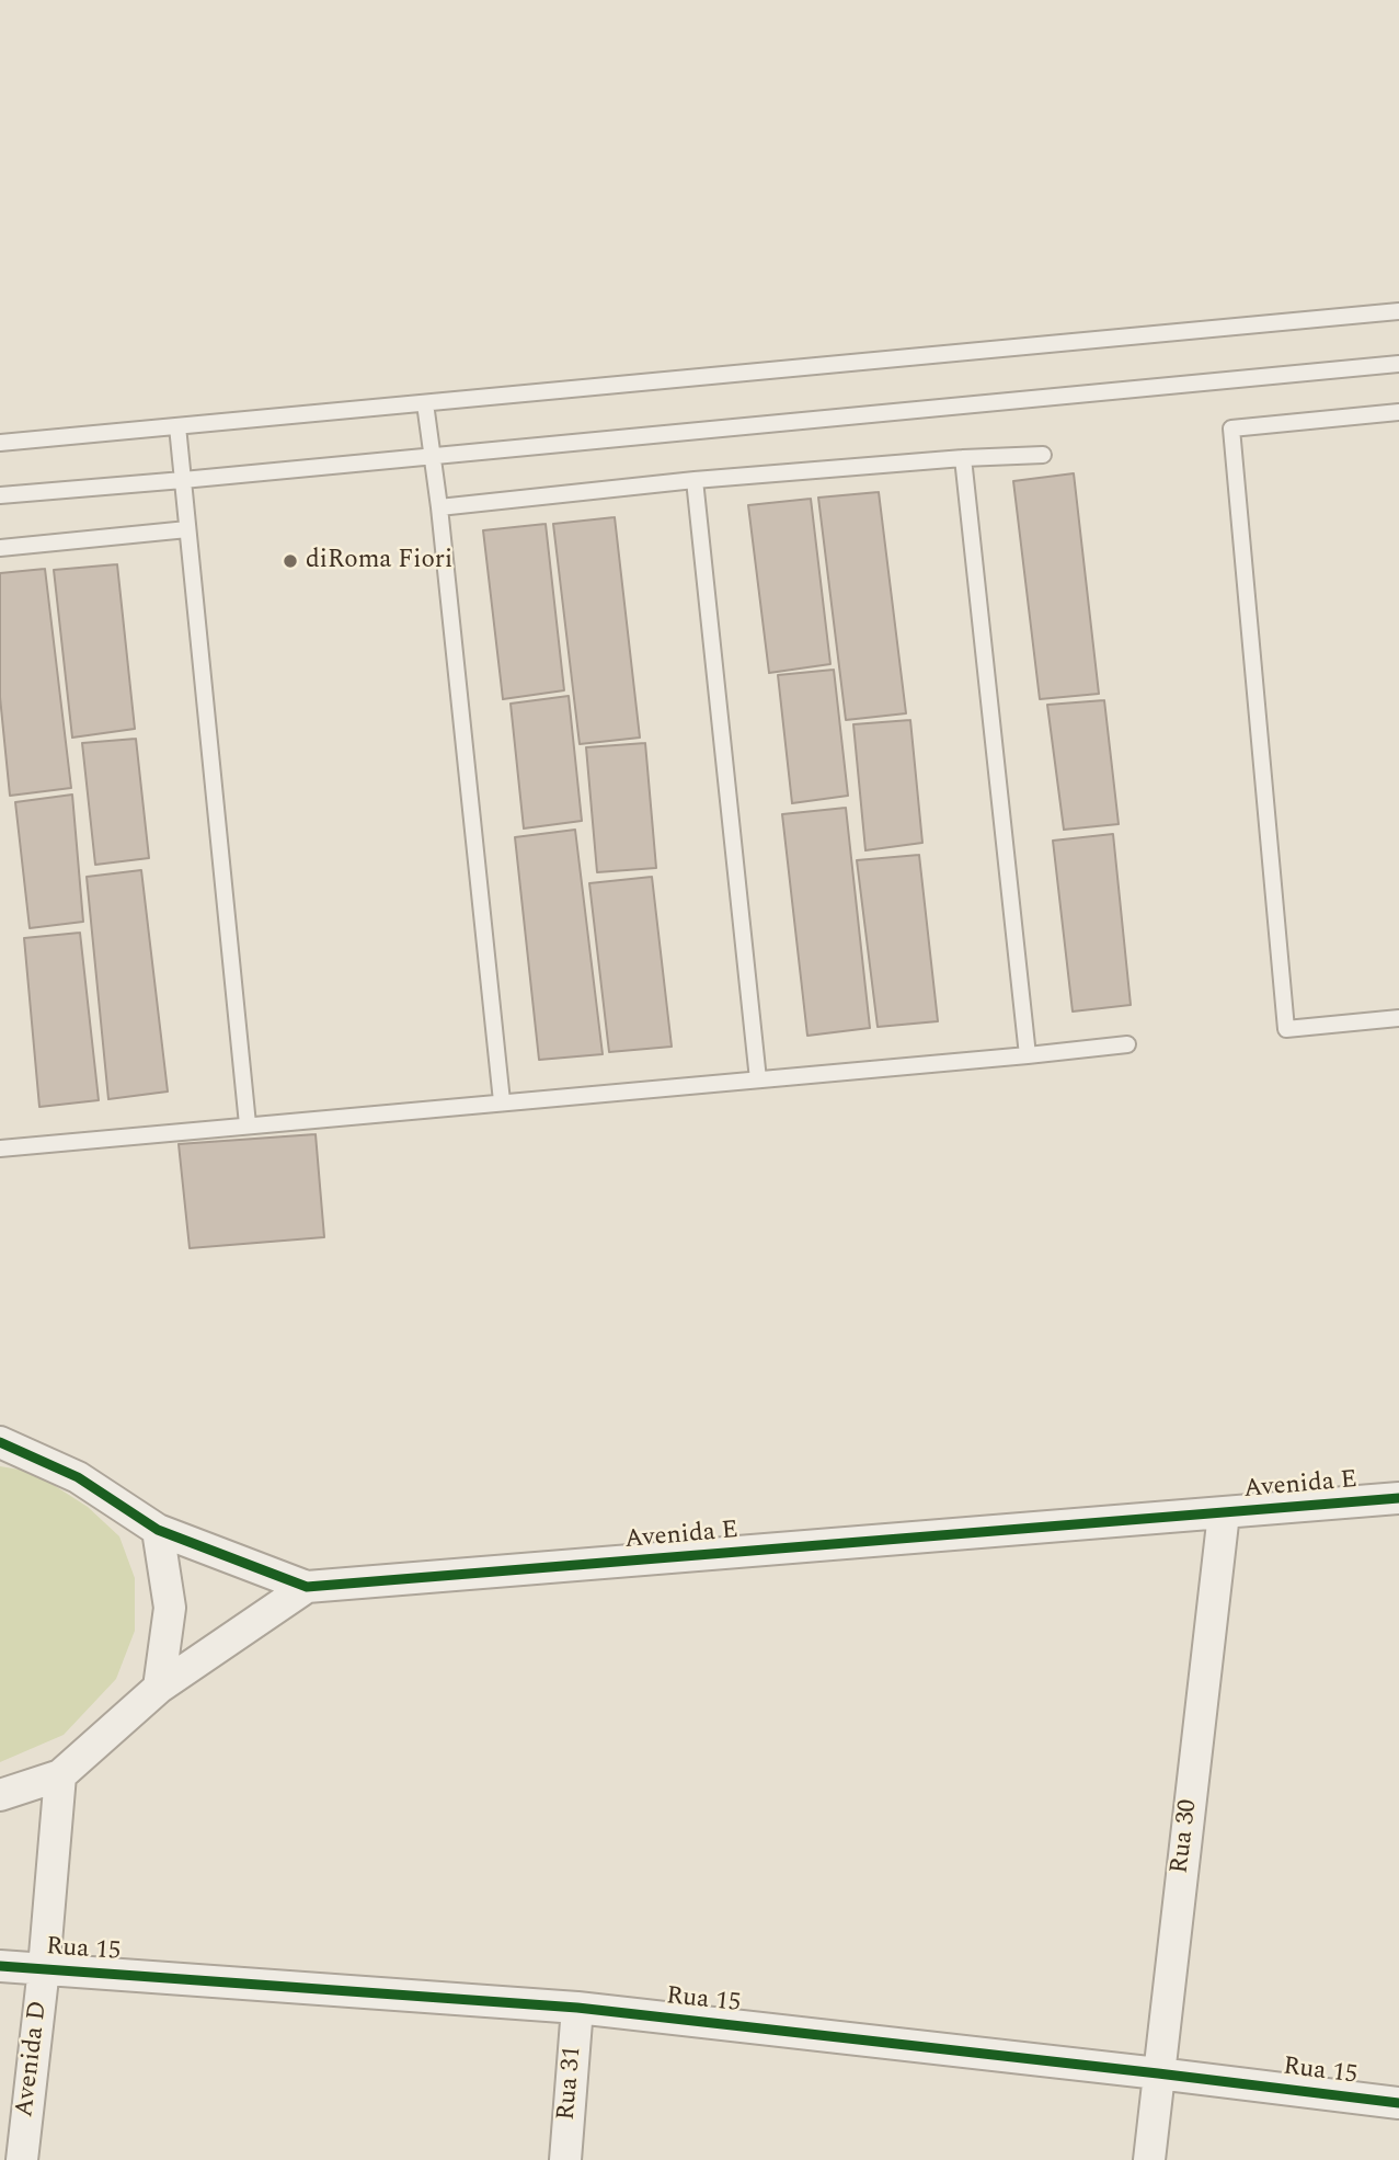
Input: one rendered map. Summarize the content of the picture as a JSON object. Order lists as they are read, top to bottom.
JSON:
{
  "streets": {
    "street": [
      "Avenida E",
      "Rua 30",
      "Rua 15",
      "Avenida D",
      "Rua 31"
    ]
  },
  "crossings": [
    ["Avenida E", "Rua 30"],
    ["Avenida E", "Avenida D"],
    ["Rua 30", "Rua 15"],
    ["Rua 15", "Avenida D"],
    ["Rua 15", "Rua 31"]
  ],
  "places": ["diRoma Fiori"]
}
